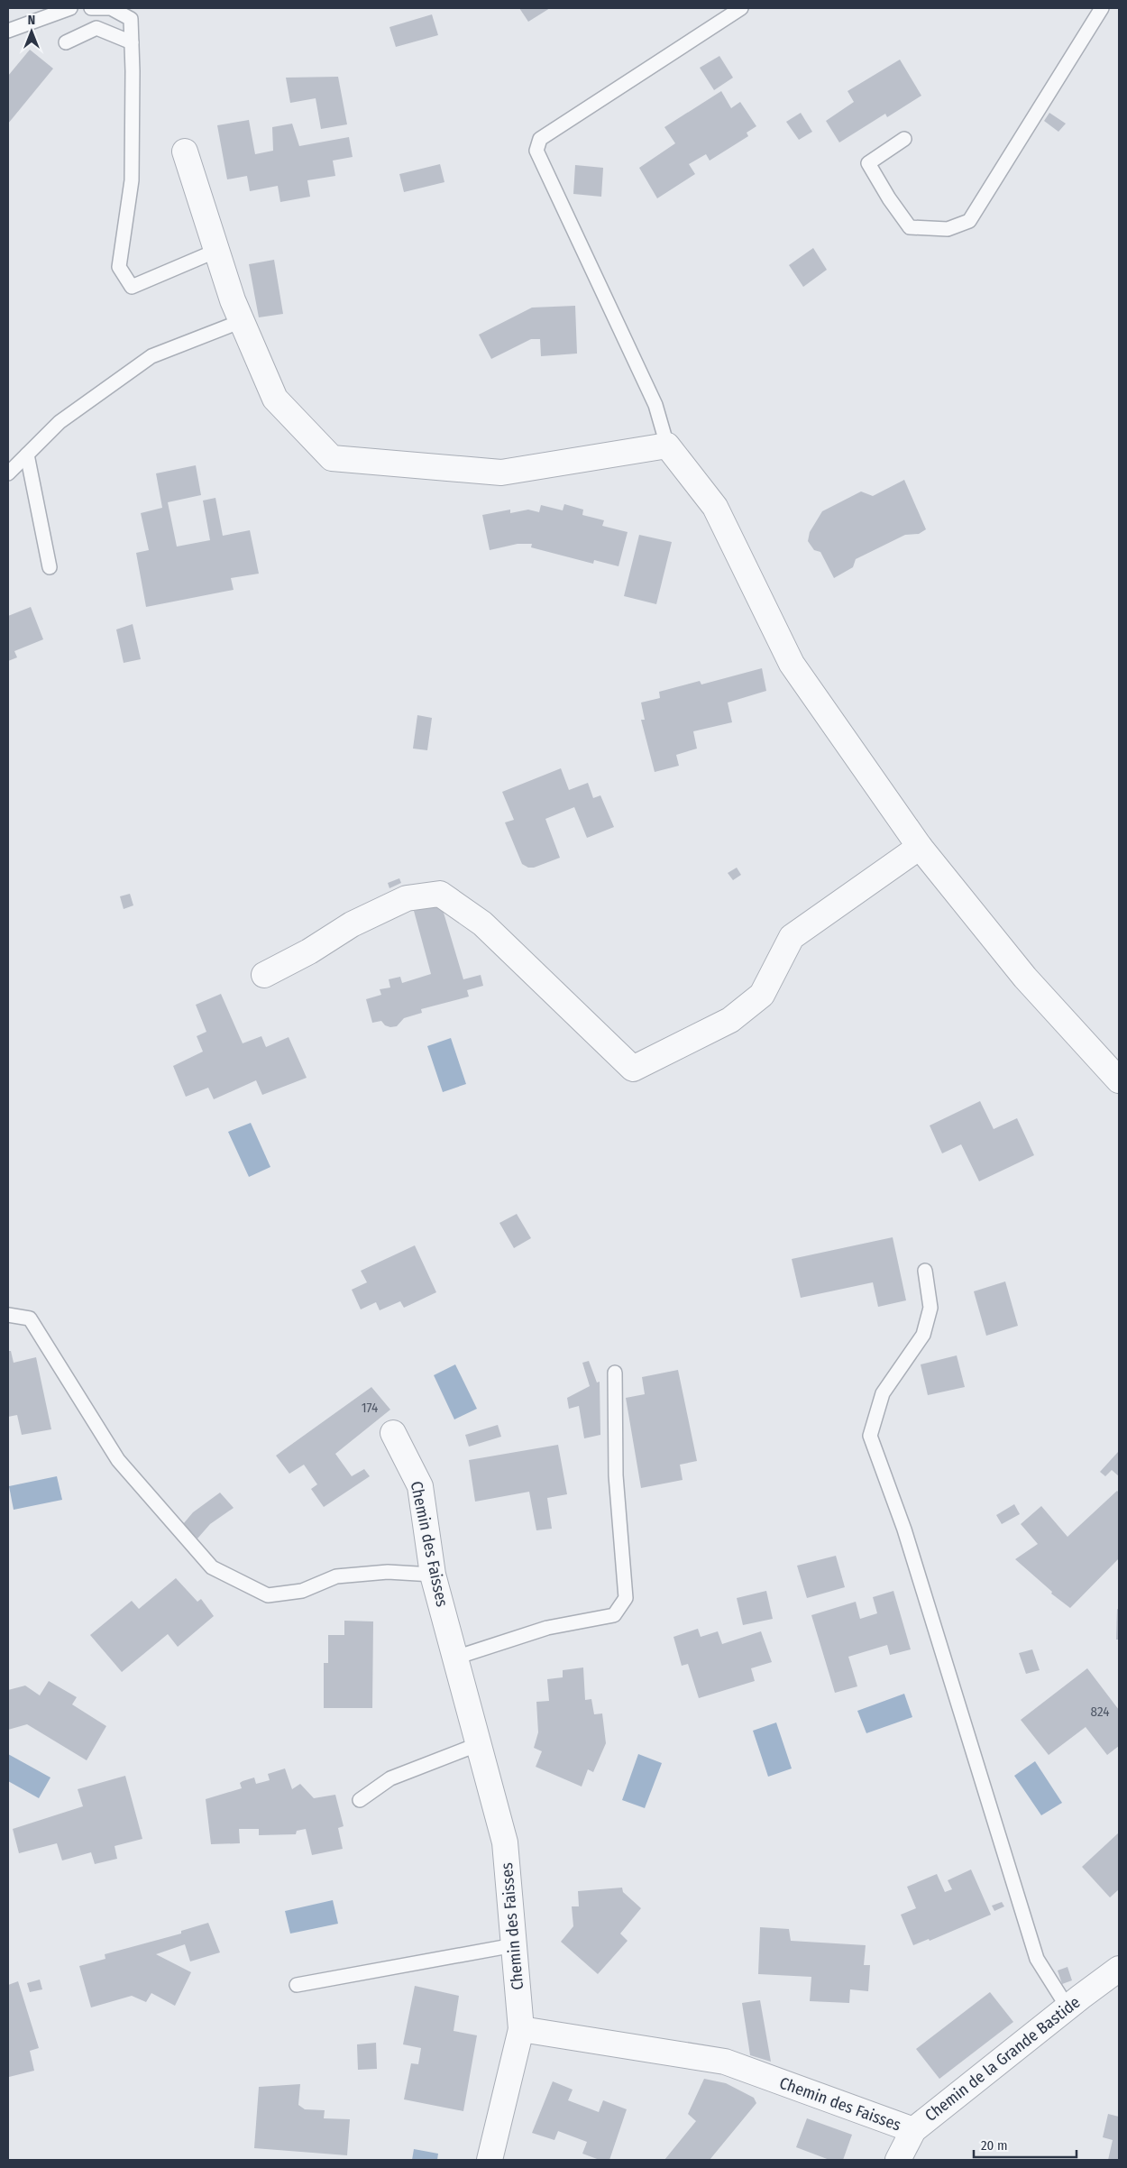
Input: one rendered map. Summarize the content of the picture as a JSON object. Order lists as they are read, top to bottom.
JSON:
{
  "streets": {
    "street": ["Chemin des Faisses", "Chemin de la Grande Bastide"]
  },
  "crossings": [
    ["Chemin des Faisses", "Chemin de la Grande Bastide"]
  ],
  "house_numbers": ["174", "824"],
  "scale_bar": "20 m",
  "north": "top"
}
